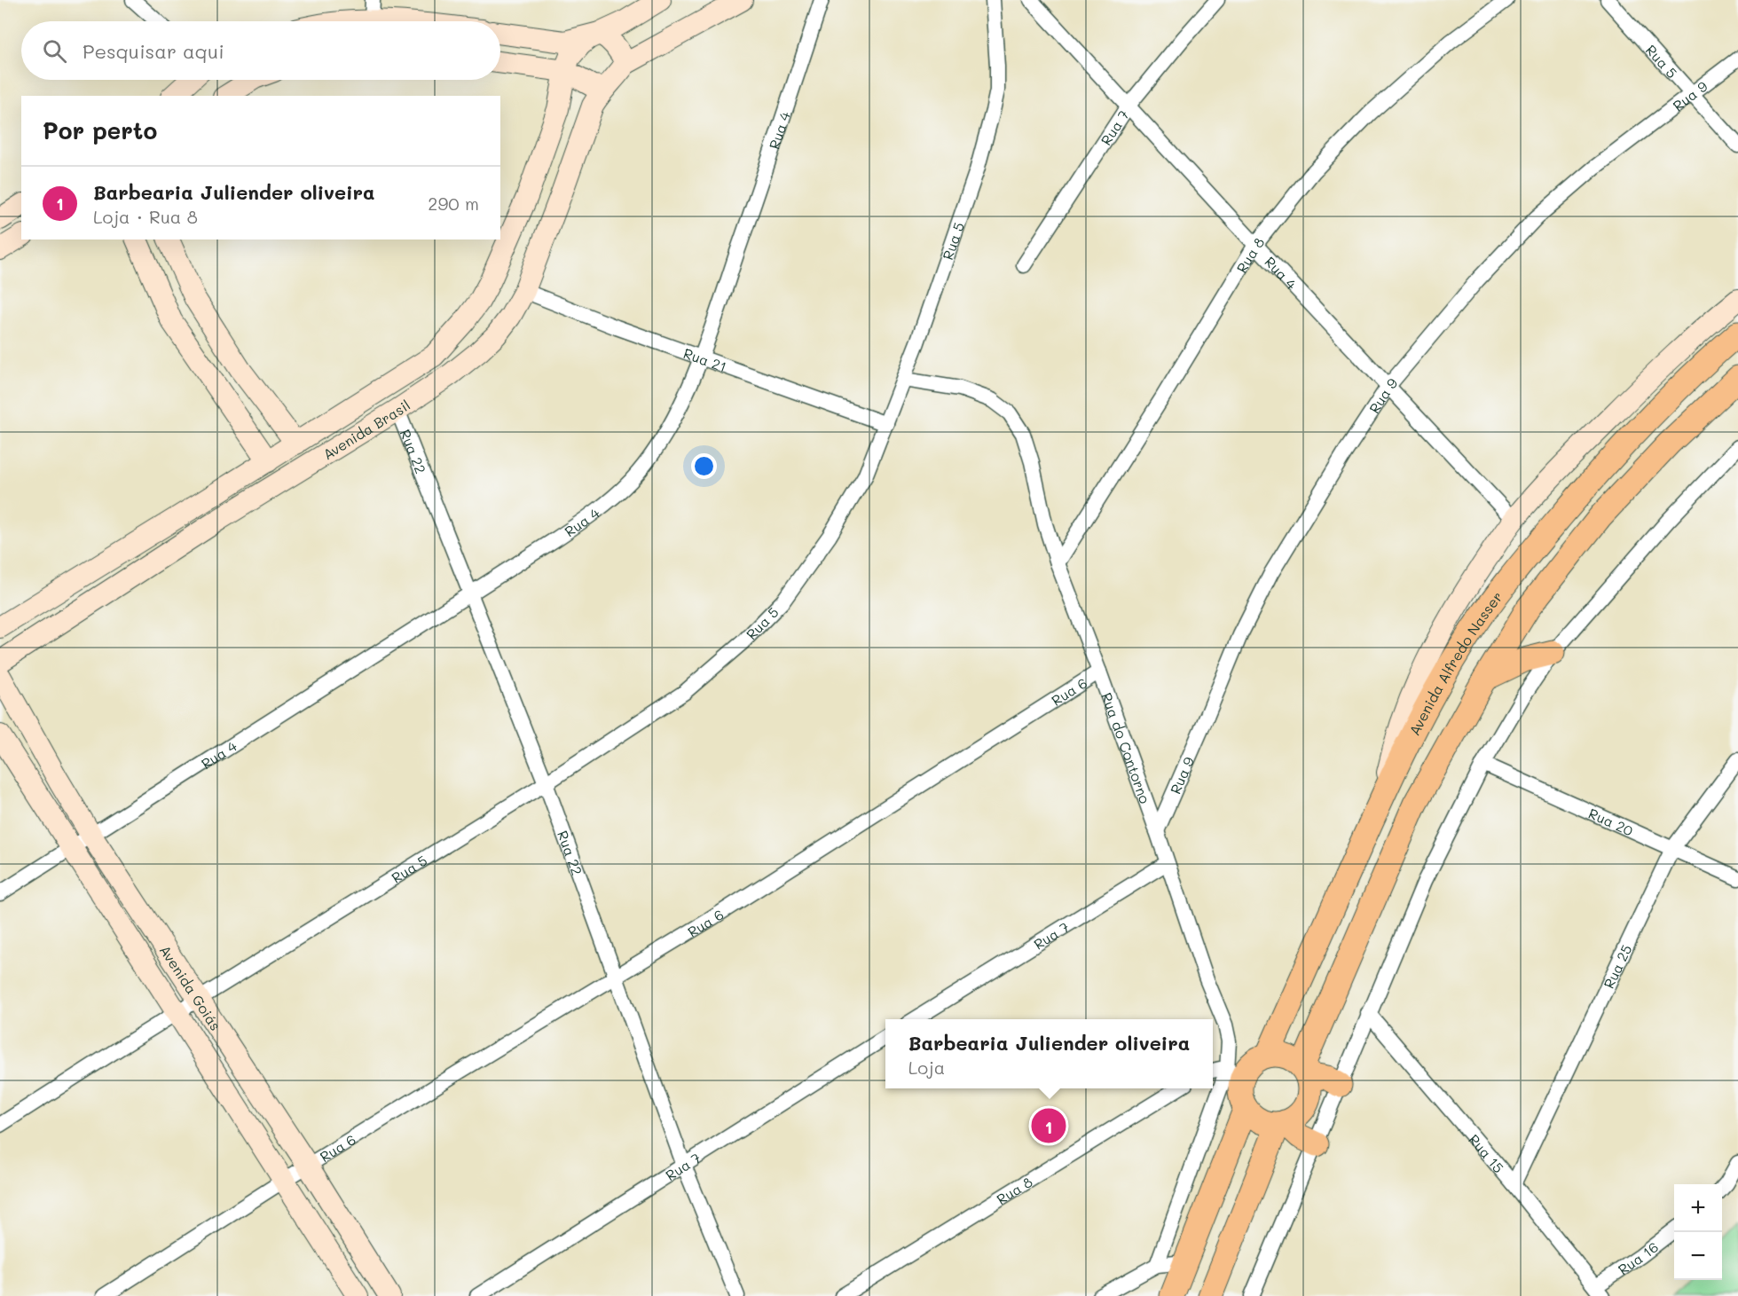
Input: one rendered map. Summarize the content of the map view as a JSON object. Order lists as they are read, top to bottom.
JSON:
{
  "streets": {
    "main road": ["Avenida Alfredo Nasser"],
    "street": [
      "Rua 5",
      "Rua 9",
      "Rua 7",
      "Rua 4",
      "Rua 8",
      "Rua 21",
      "Avenida Brasil",
      "Rua 22",
      "Rua 6",
      "Rua do Contorno",
      "Rua 20",
      "Rua 25",
      "Avenida Goiás",
      "Rua 15",
      "Rua 16"
    ]
  },
  "crossings": [
    ["Rua 5", "Rua 9"],
    ["Rua 5", "Rua 21"],
    ["Rua 5", "Rua 22"],
    ["Rua 5", "Rua do Contorno"],
    ["Rua 5", "Avenida Goiás"],
    ["Rua 9", "Rua 4"],
    ["Rua 9", "Rua do Contorno"],
    ["Rua 7", "Rua 4"],
    ["Rua 7", "Rua 22"],
    ["Rua 7", "Rua do Contorno"],
    ["Rua 4", "Rua 8"],
    ["Rua 4", "Rua 21"],
    ["Rua 4", "Rua 22"],
    ["Rua 4", "Avenida Goiás"],
    ["Rua 8", "Rua do Contorno"],
    ["Rua 21", "Avenida Brasil"],
    ["Avenida Brasil", "Rua 22"],
    ["Rua 22", "Rua 6"],
    ["Avenida Alfredo Nasser", "Rua do Contorno"],
    ["Rua 6", "Rua do Contorno"],
    ["Rua 6", "Avenida Goiás"],
    ["Rua 20", "Rua 25"],
    ["Rua 25", "Rua 15"],
    ["Rua 15", "Rua 16"]
  ],
  "page": {
    "search": "Pesquisar aqui",
    "heading": "Por perto",
    "list": [
      {
        "mark": "1",
        "name": "Barbearia Juliender oliveira",
        "note": "Loja · Rua 8",
        "value": "290 m"
      }
    ],
    "popup": ["Barbearia Juliender oliveira", "Loja"],
    "pins": "1",
    "map_buttons": ["+", "−"]
  }
}
